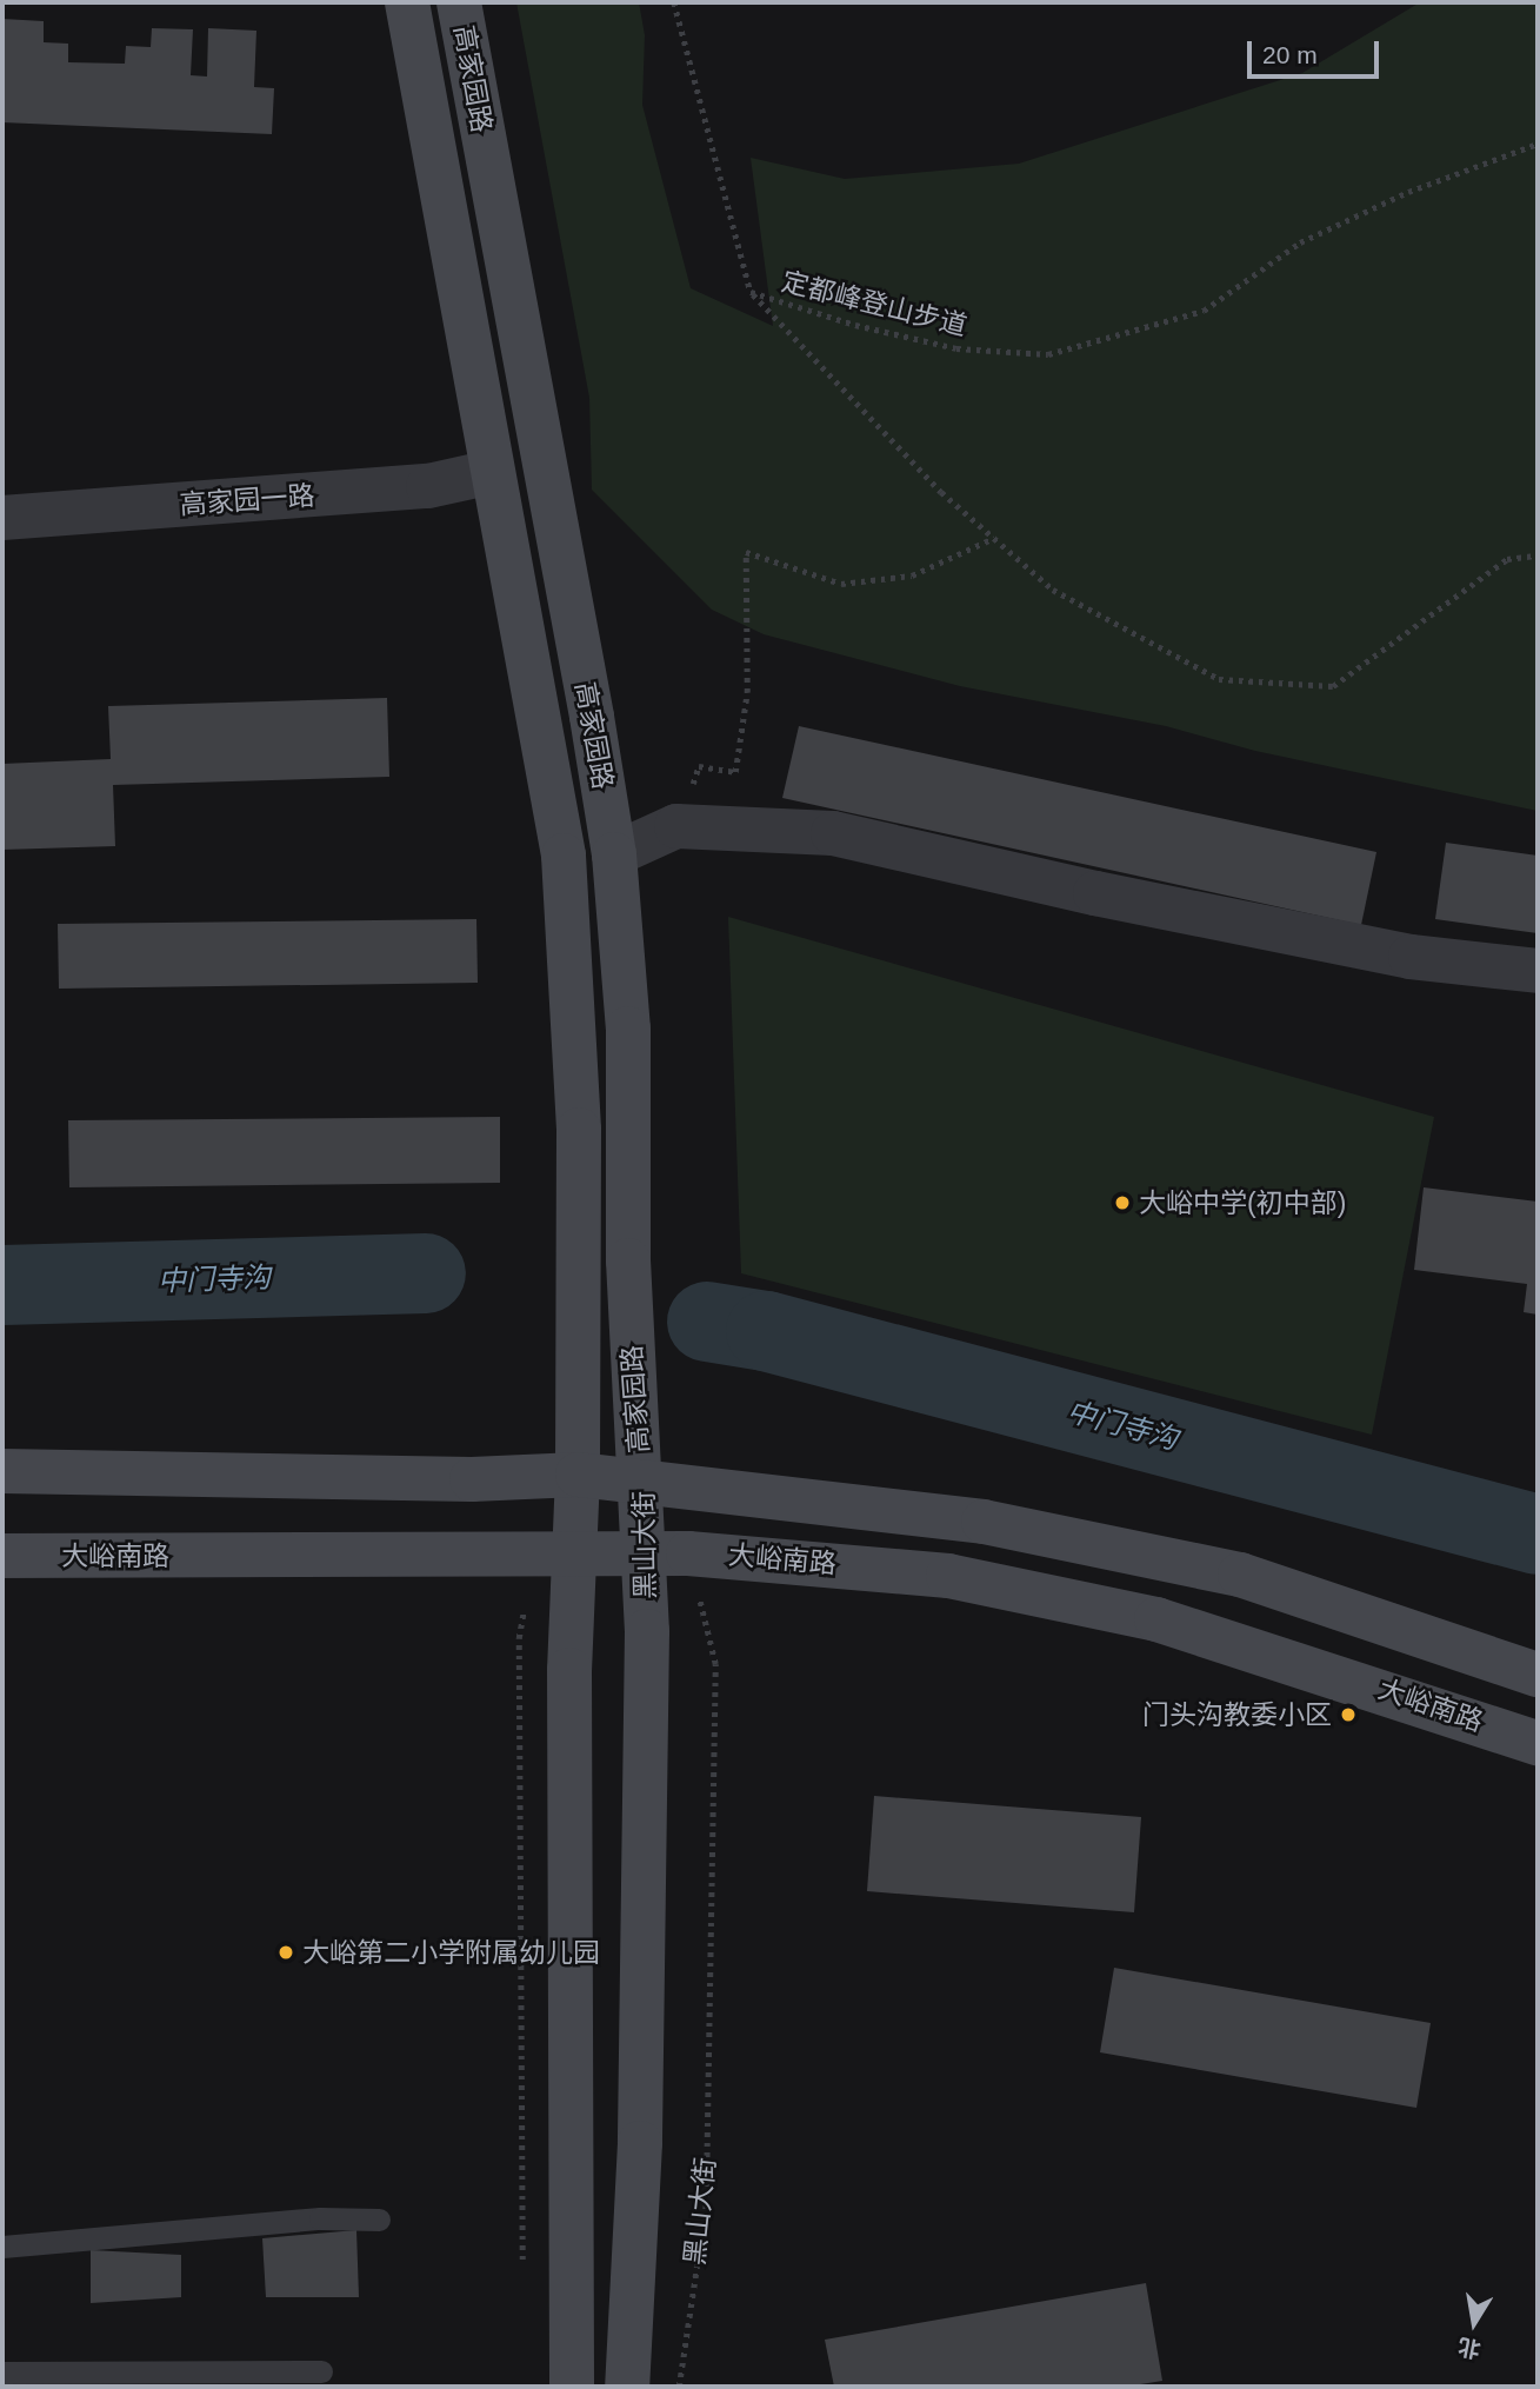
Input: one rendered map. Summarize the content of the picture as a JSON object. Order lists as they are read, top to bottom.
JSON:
{
  "streets": {
    "main road": ["高家园路", "黑山大街", "大峪南路"],
    "street": ["高家园一路"],
    "path": ["定都峰登山步道"]
  },
  "crossings": [
    ["高家园路", "高家园一路"],
    ["高家园路", "黑山大街"],
    ["黑山大街", "大峪南路"]
  ],
  "water": ["中门寺沟"],
  "places": ["大峪中学(初中部)", "门头沟教委小区", "大峪第二小学附属幼儿园"],
  "scale_bar": "20 m",
  "north": "bottom"
}
